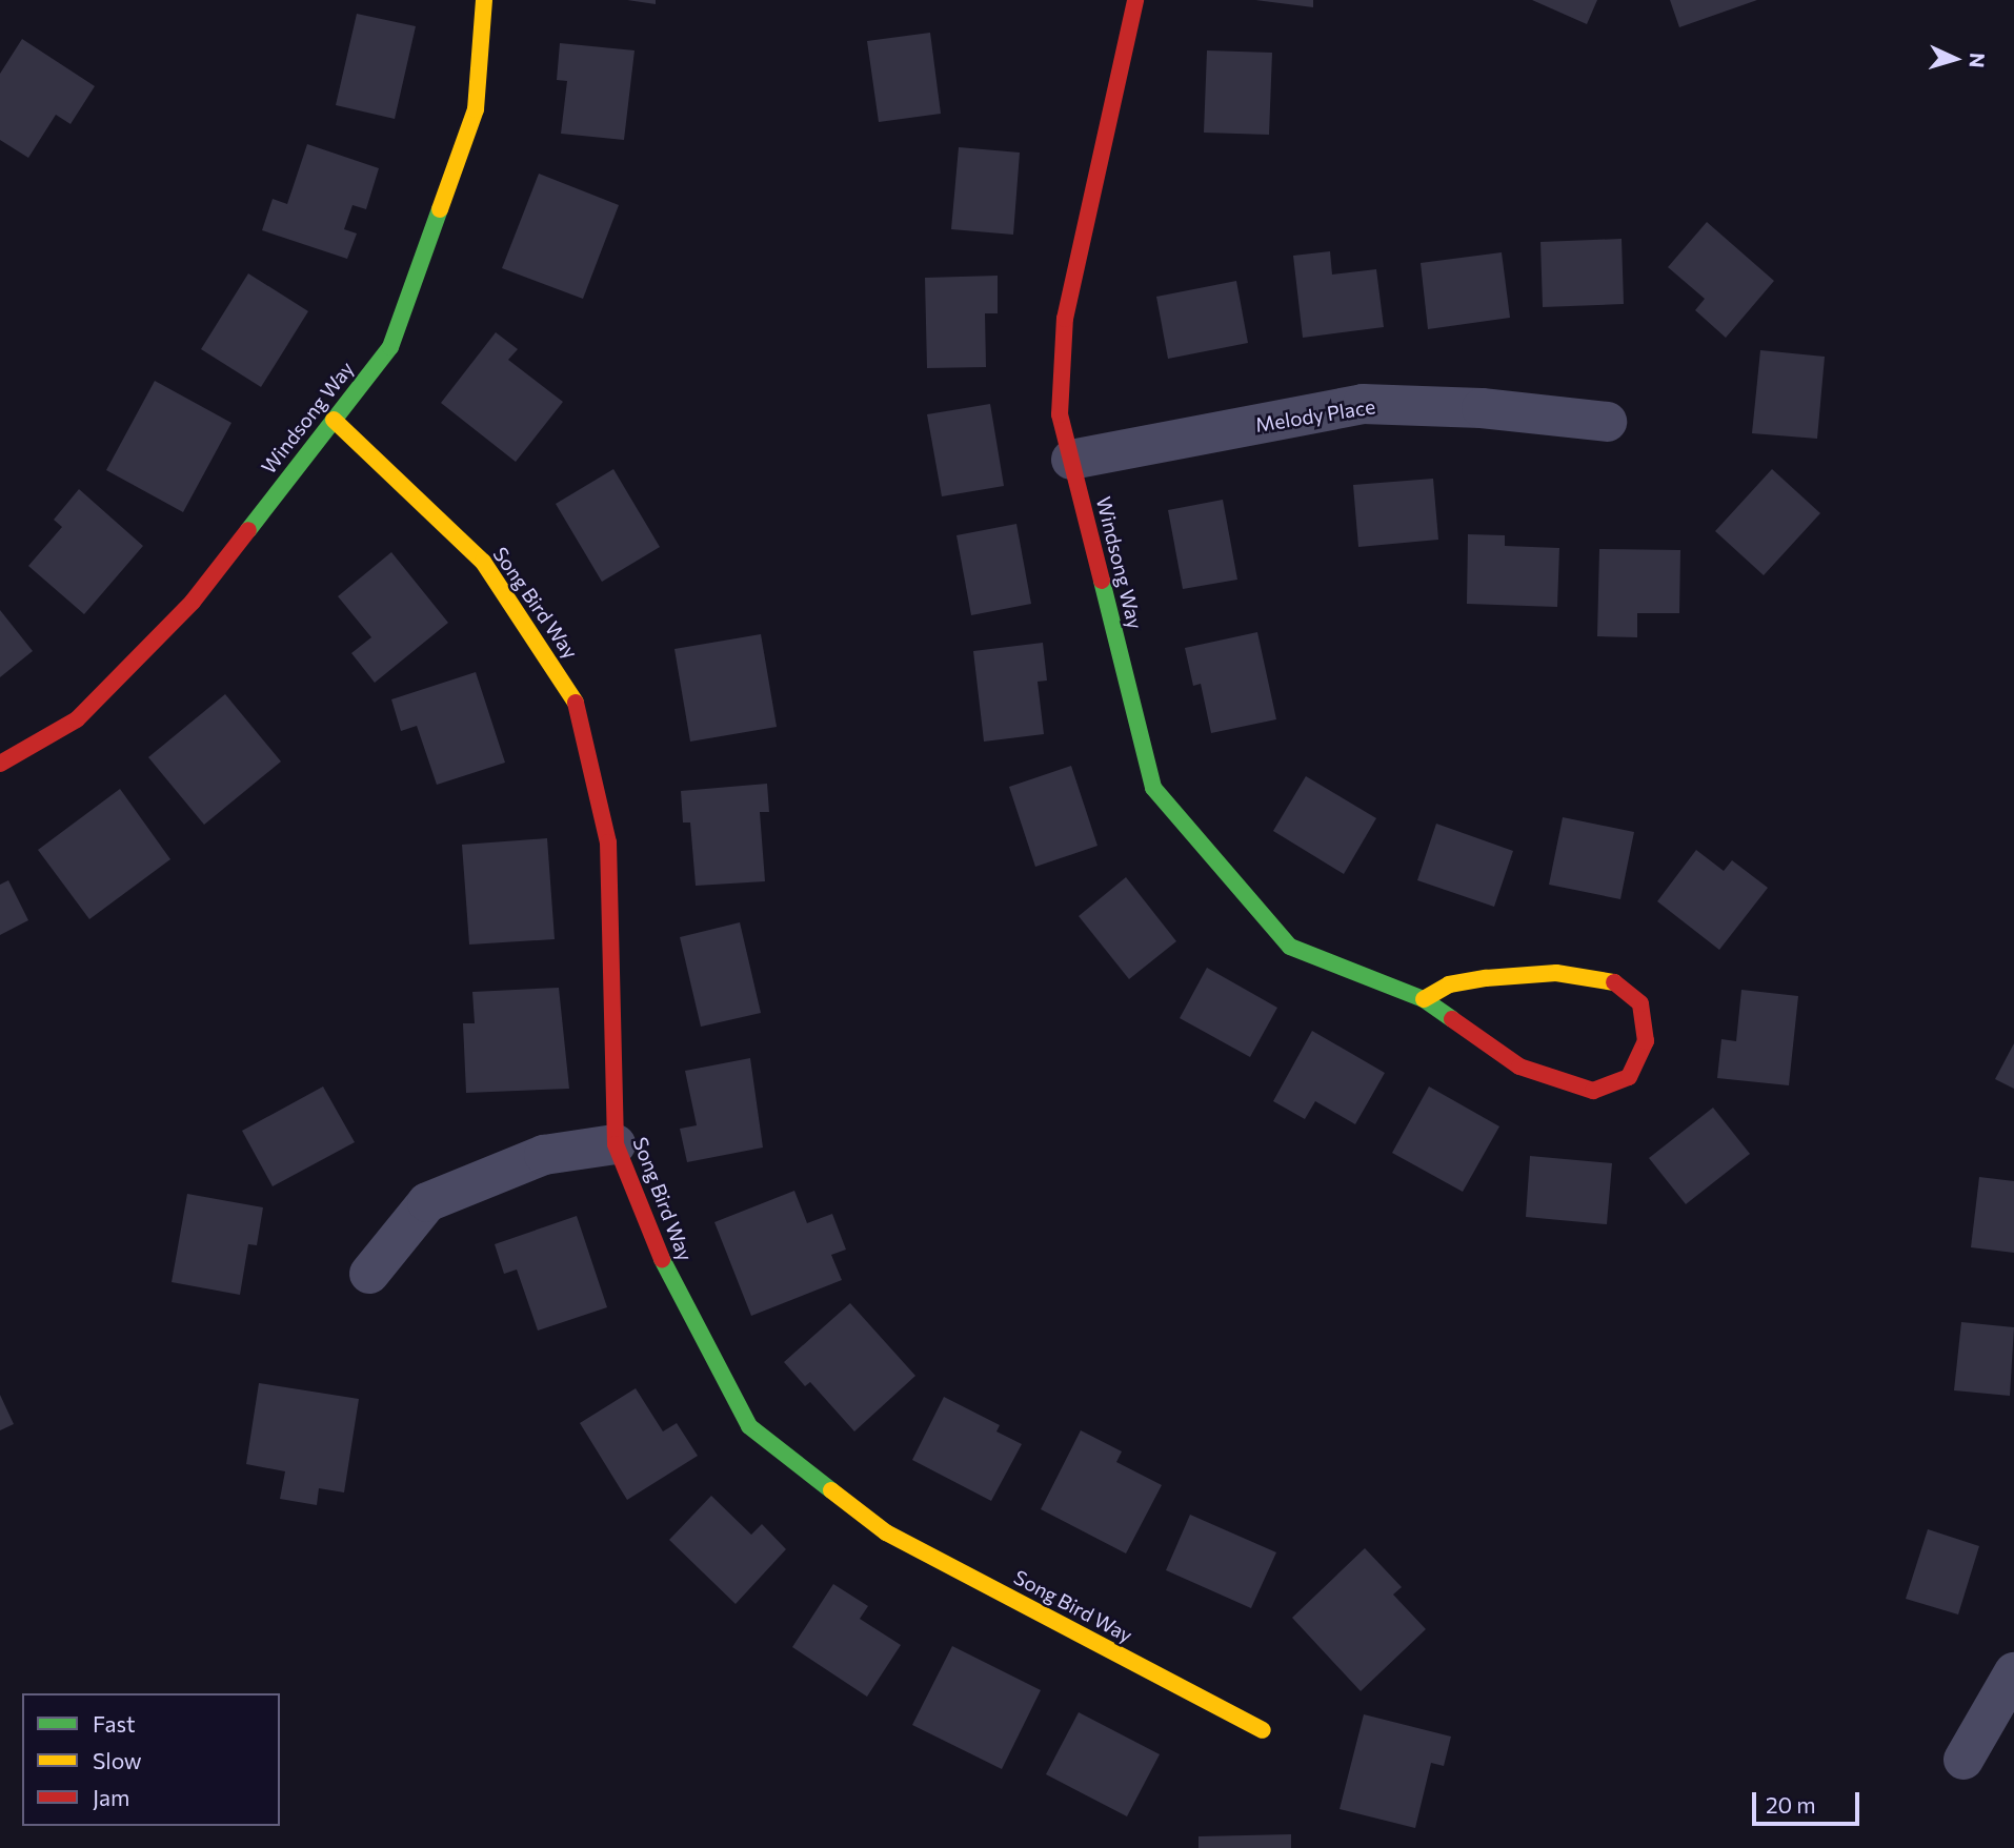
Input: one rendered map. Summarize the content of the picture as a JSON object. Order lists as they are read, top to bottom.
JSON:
{
  "streets": {
    "street": ["Melody Place", "Windsong Way", "Song Bird Way"]
  },
  "crossings": [
    ["Melody Place", "Windsong Way"],
    ["Windsong Way", "Song Bird Way"]
  ],
  "legend": ["Fast", "Slow", "Jam"],
  "scale_bar": "20 m",
  "north": "right"
}
